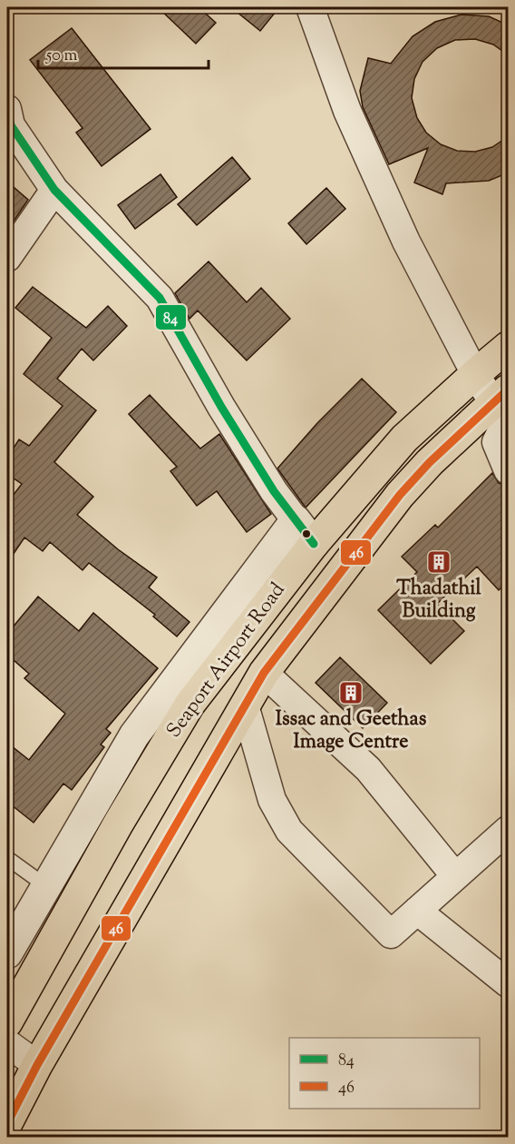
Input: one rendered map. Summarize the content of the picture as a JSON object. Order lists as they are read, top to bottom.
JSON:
{
  "streets": {
    "main road": ["Seaport Airport Road"]
  },
  "places": {
    "building": ["Thadathil Building", "Issac and Geethas Image Centre"]
  },
  "lines": ["transit line 84", "transit line 46"],
  "legend": ["84", "46"],
  "scale_bar": "50 m"
}
